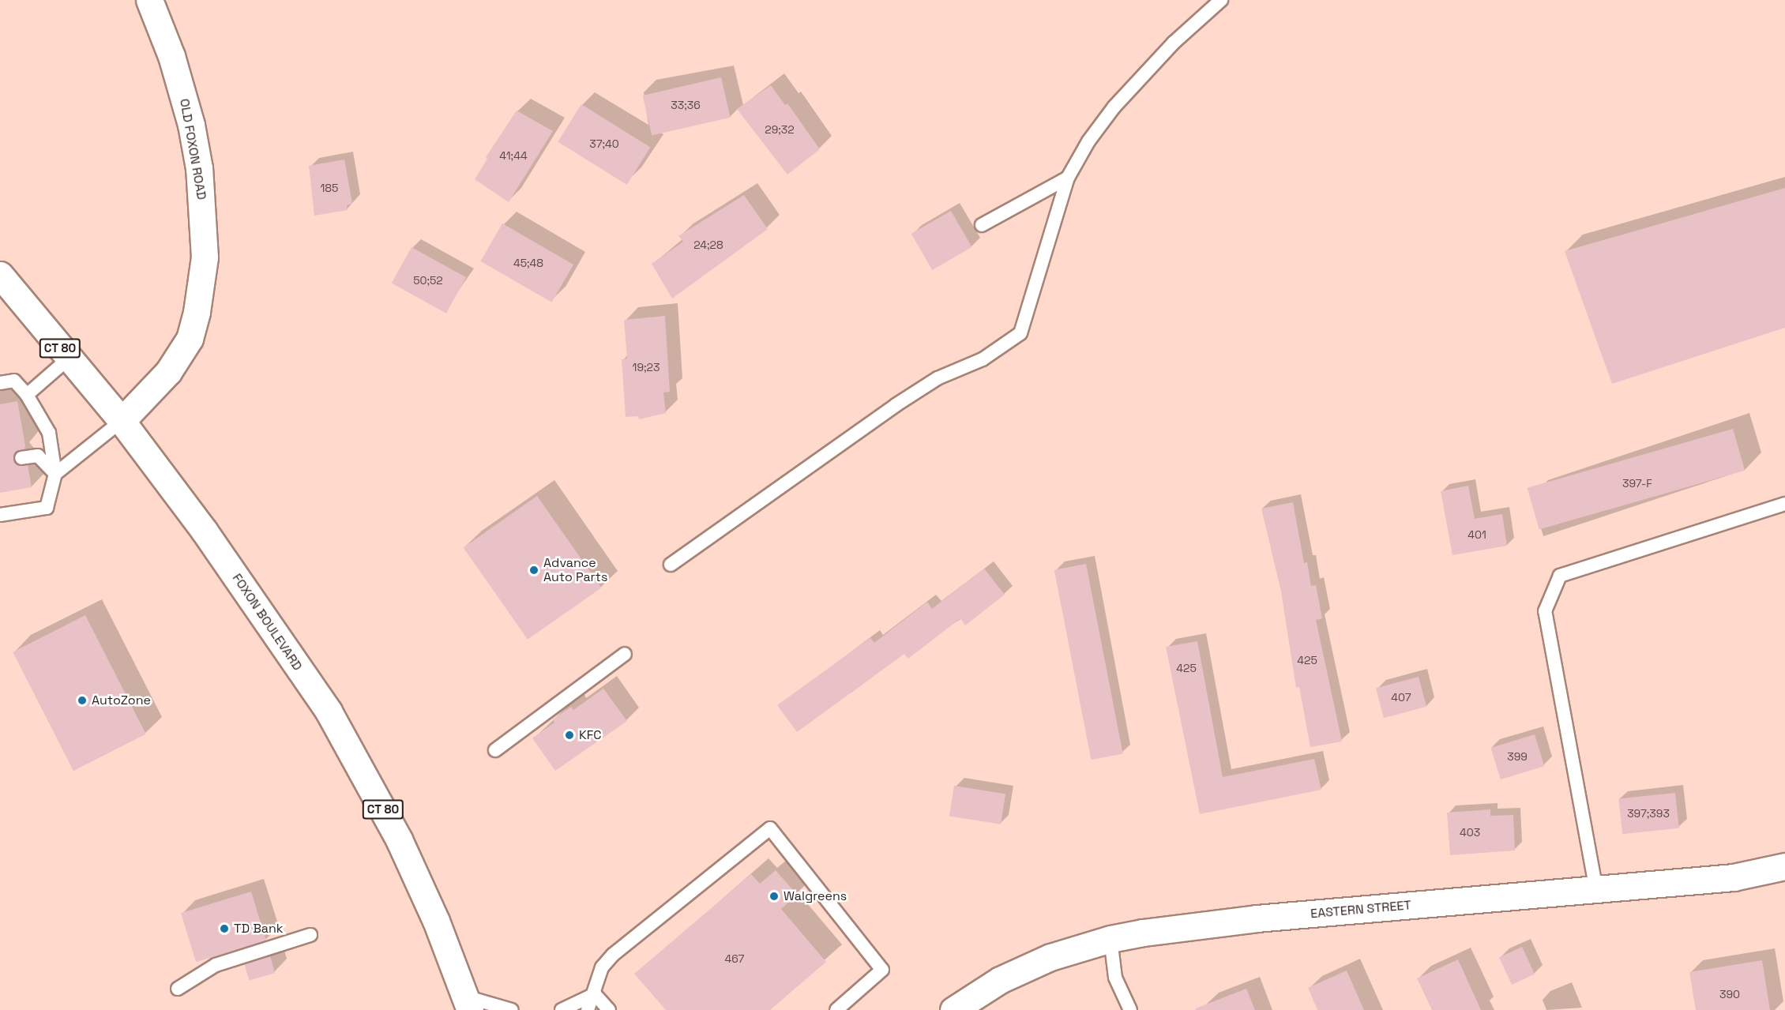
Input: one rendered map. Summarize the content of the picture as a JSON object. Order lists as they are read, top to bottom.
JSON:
{
  "streets": {
    "street": [
      "OLD FOXON ROAD",
      "CT 80",
      "FOXON BOULEVARD",
      "EASTERN STREET"
    ]
  },
  "crossings": [
    ["OLD FOXON ROAD", "FOXON BOULEVARD"]
  ],
  "places": [
    "Advance Auto Parts",
    "AutoZone",
    "KFC",
    "Walgreens",
    "TD Bank"
  ],
  "house_numbers": [
    "33;36",
    "29;32",
    "37;40",
    "41;44",
    "185",
    "24;28",
    "45;48",
    "50;52",
    "19;23",
    "397-F",
    "401",
    "425",
    "425",
    "407",
    "399",
    "397;393",
    "403",
    "467",
    "390"
  ]
}
